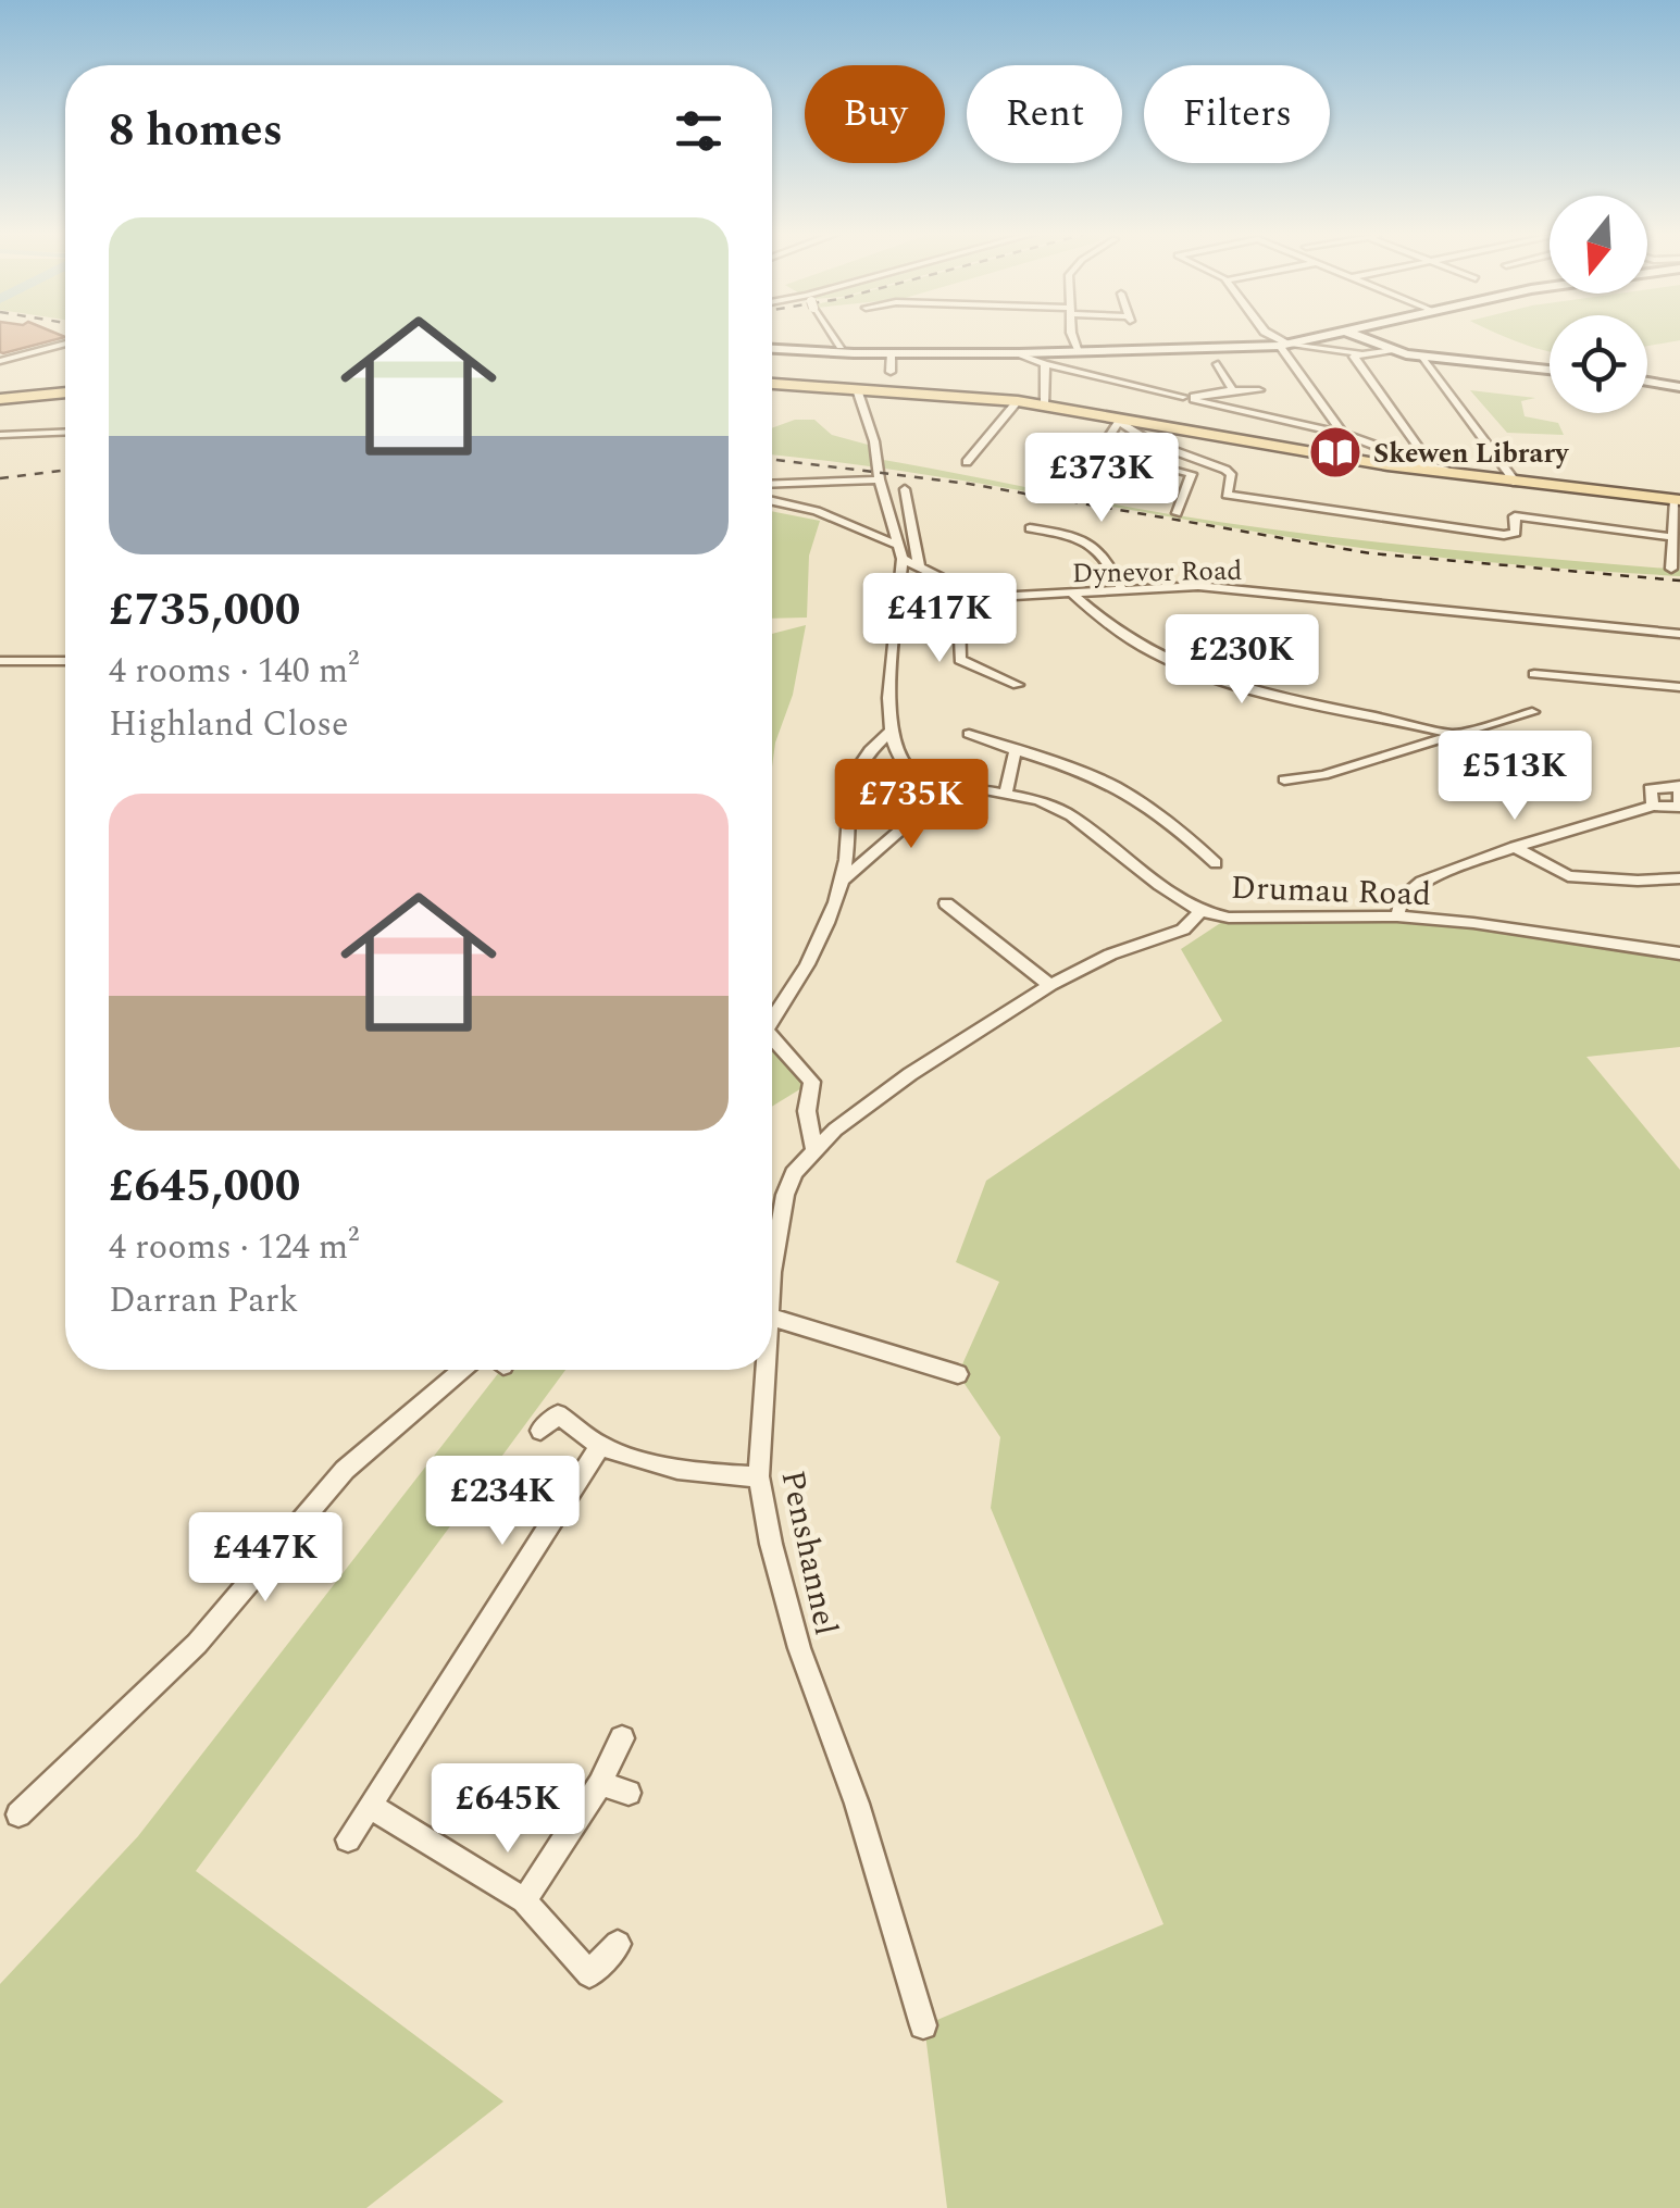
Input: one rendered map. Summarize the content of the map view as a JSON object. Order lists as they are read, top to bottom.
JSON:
{
  "streets": {
    "street": ["Dynevor Road", "Drumau Road", "Penshannel"]
  },
  "crossings": [
    ["Drumau Road", "Penshannel"]
  ],
  "places": {
    "library": ["Skewen Library"]
  },
  "north": "bottom",
  "page": {
    "chip": ["Buy", "Rent", "Filters"],
    "heading": "8 homes",
    "list": [
      {
        "name": "£735,000",
        "note": "4 rooms · 140 m² · Highland Close"
      },
      {
        "name": "£645,000",
        "note": "4 rooms · 124 m² · Darran Park"
      }
    ],
    "price": [
      "£373K",
      "£417K",
      "£230K",
      "£513K",
      "£735K",
      "£234K",
      "£447K",
      "£645K"
    ]
  }
}
